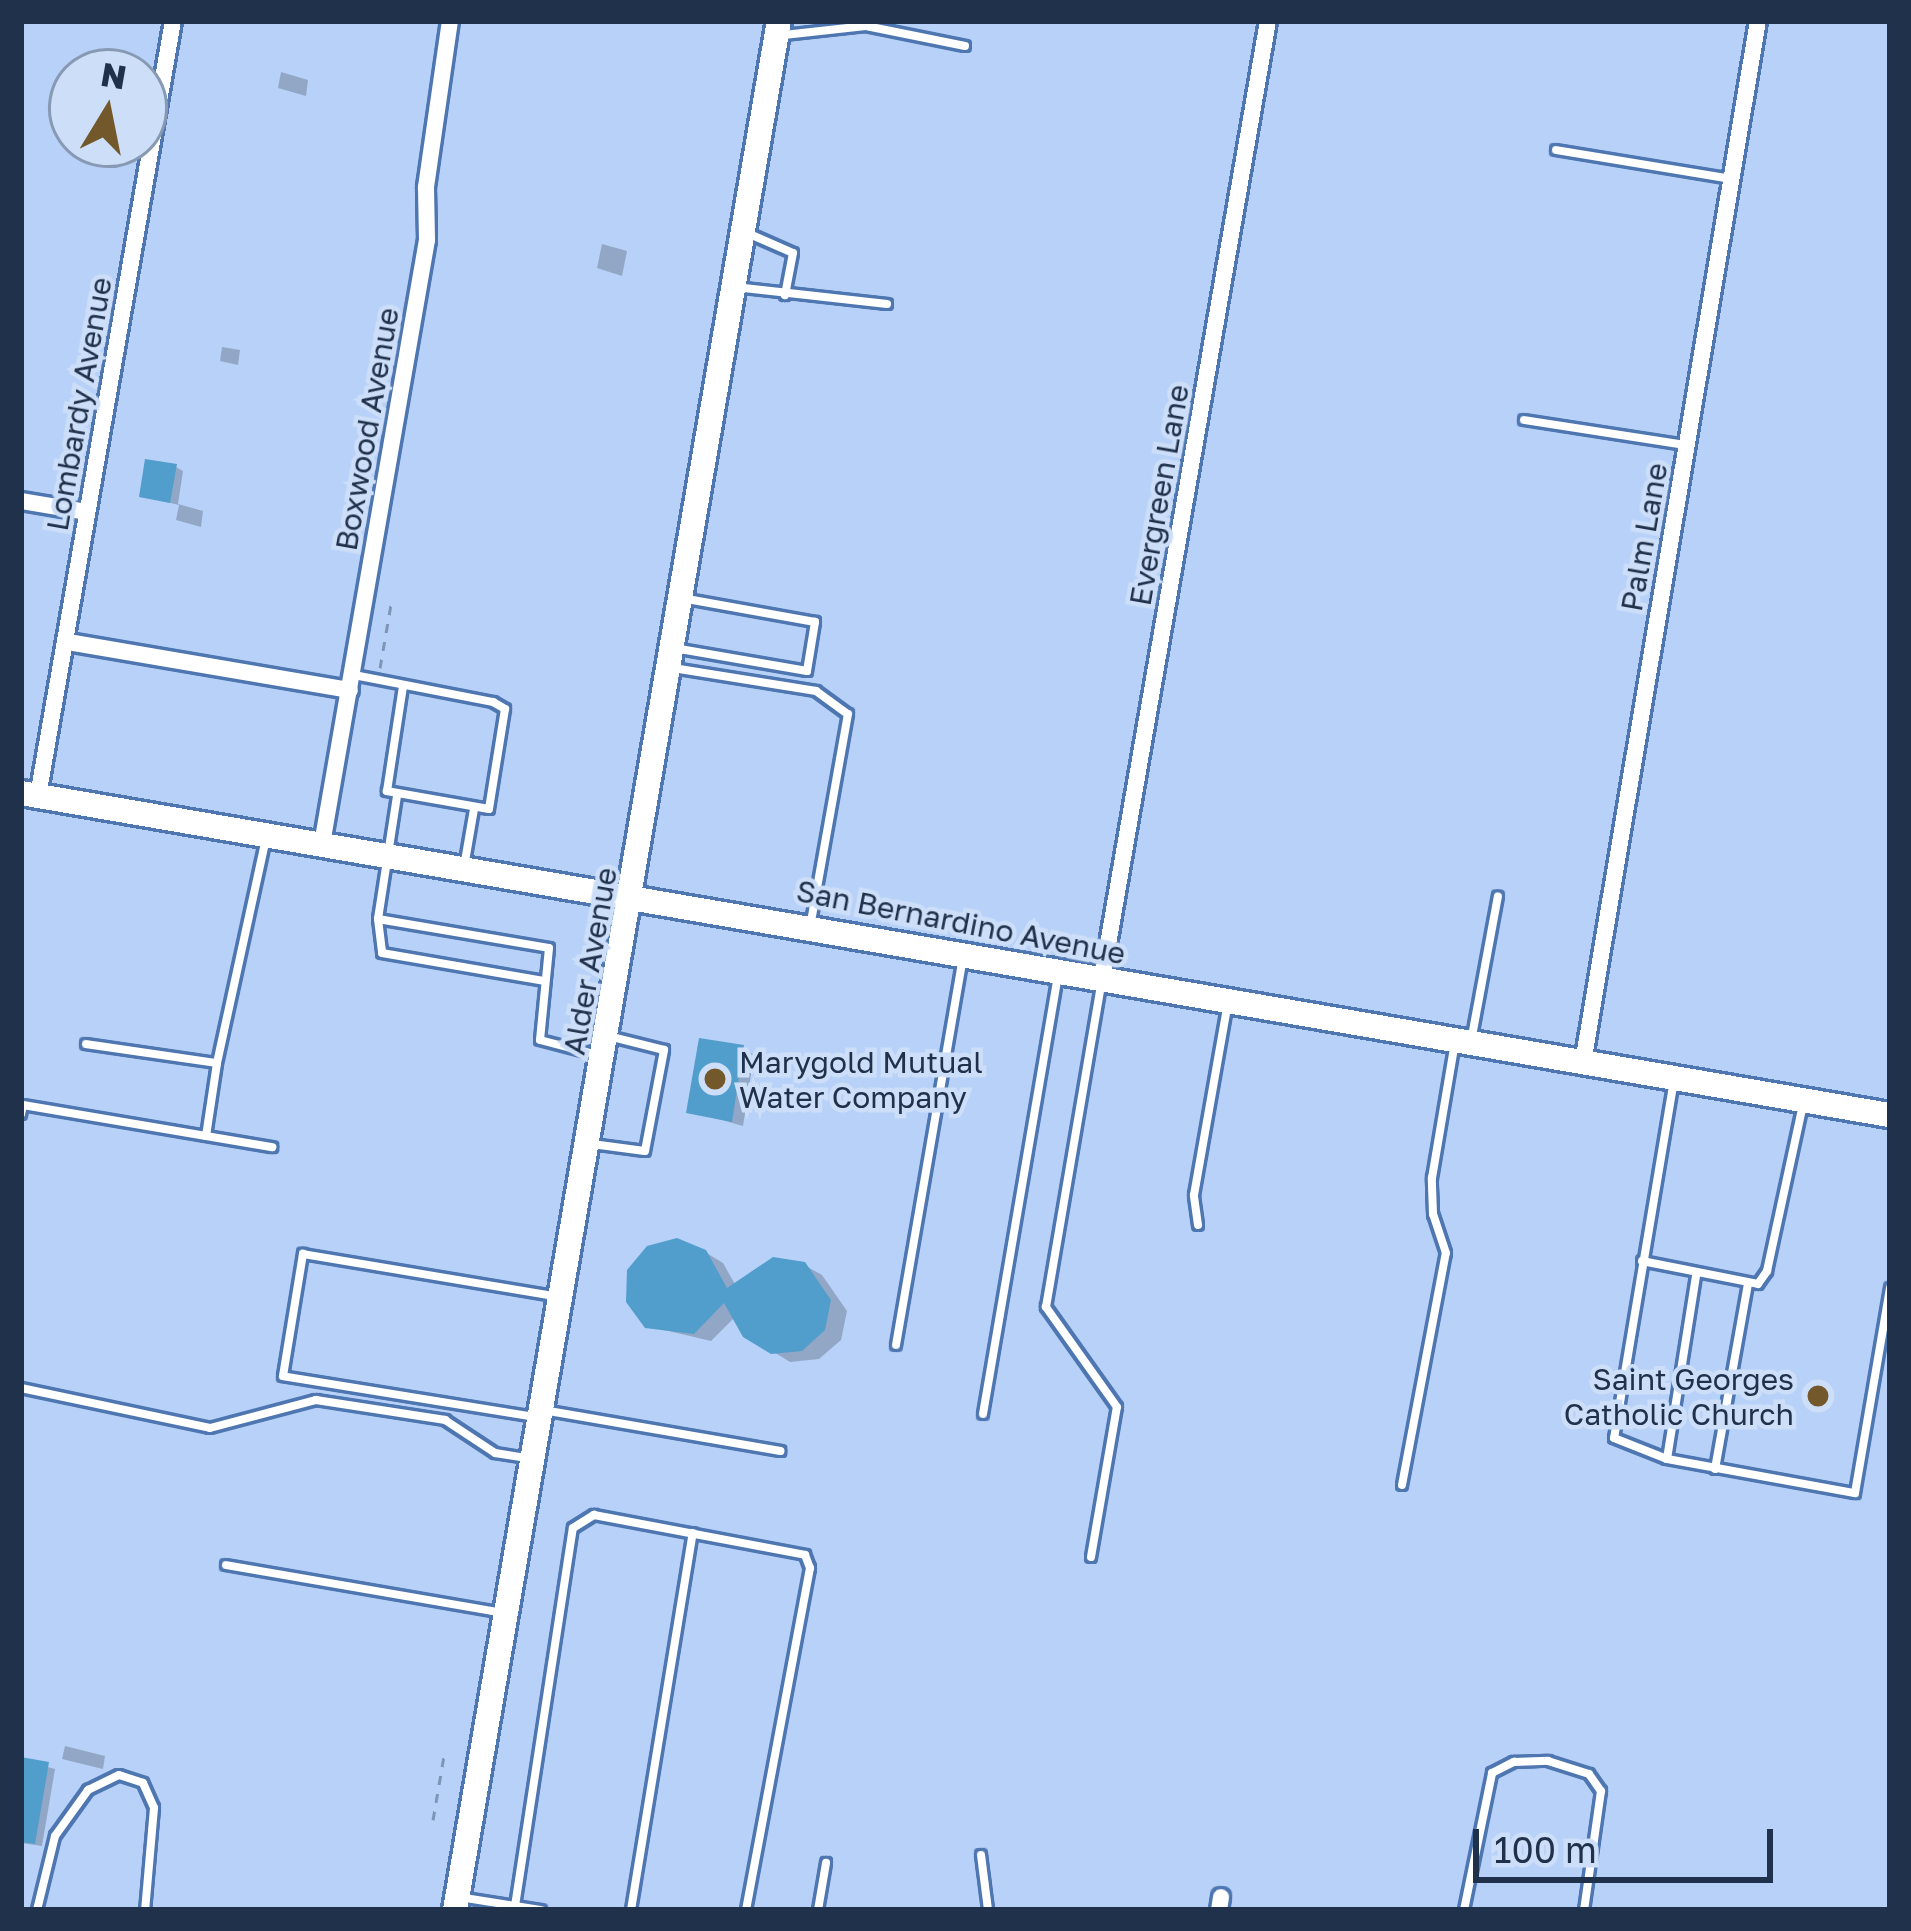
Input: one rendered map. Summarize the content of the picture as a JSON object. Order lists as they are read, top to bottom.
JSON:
{
  "streets": {
    "main road": ["San Bernardino Avenue", "Alder Avenue"],
    "street": [
      "Lombardy Avenue",
      "Boxwood Avenue",
      "Evergreen Lane",
      "Palm Lane"
    ]
  },
  "crossings": [
    ["Lombardy Avenue", "San Bernardino Avenue"],
    ["Boxwood Avenue", "San Bernardino Avenue"],
    ["Evergreen Lane", "San Bernardino Avenue"],
    ["Palm Lane", "San Bernardino Avenue"],
    ["San Bernardino Avenue", "Alder Avenue"]
  ],
  "places": ["Marygold Mutual Water Company", "Saint Georges Catholic Church"],
  "scale_bar": "100 m",
  "north": "top"
}
